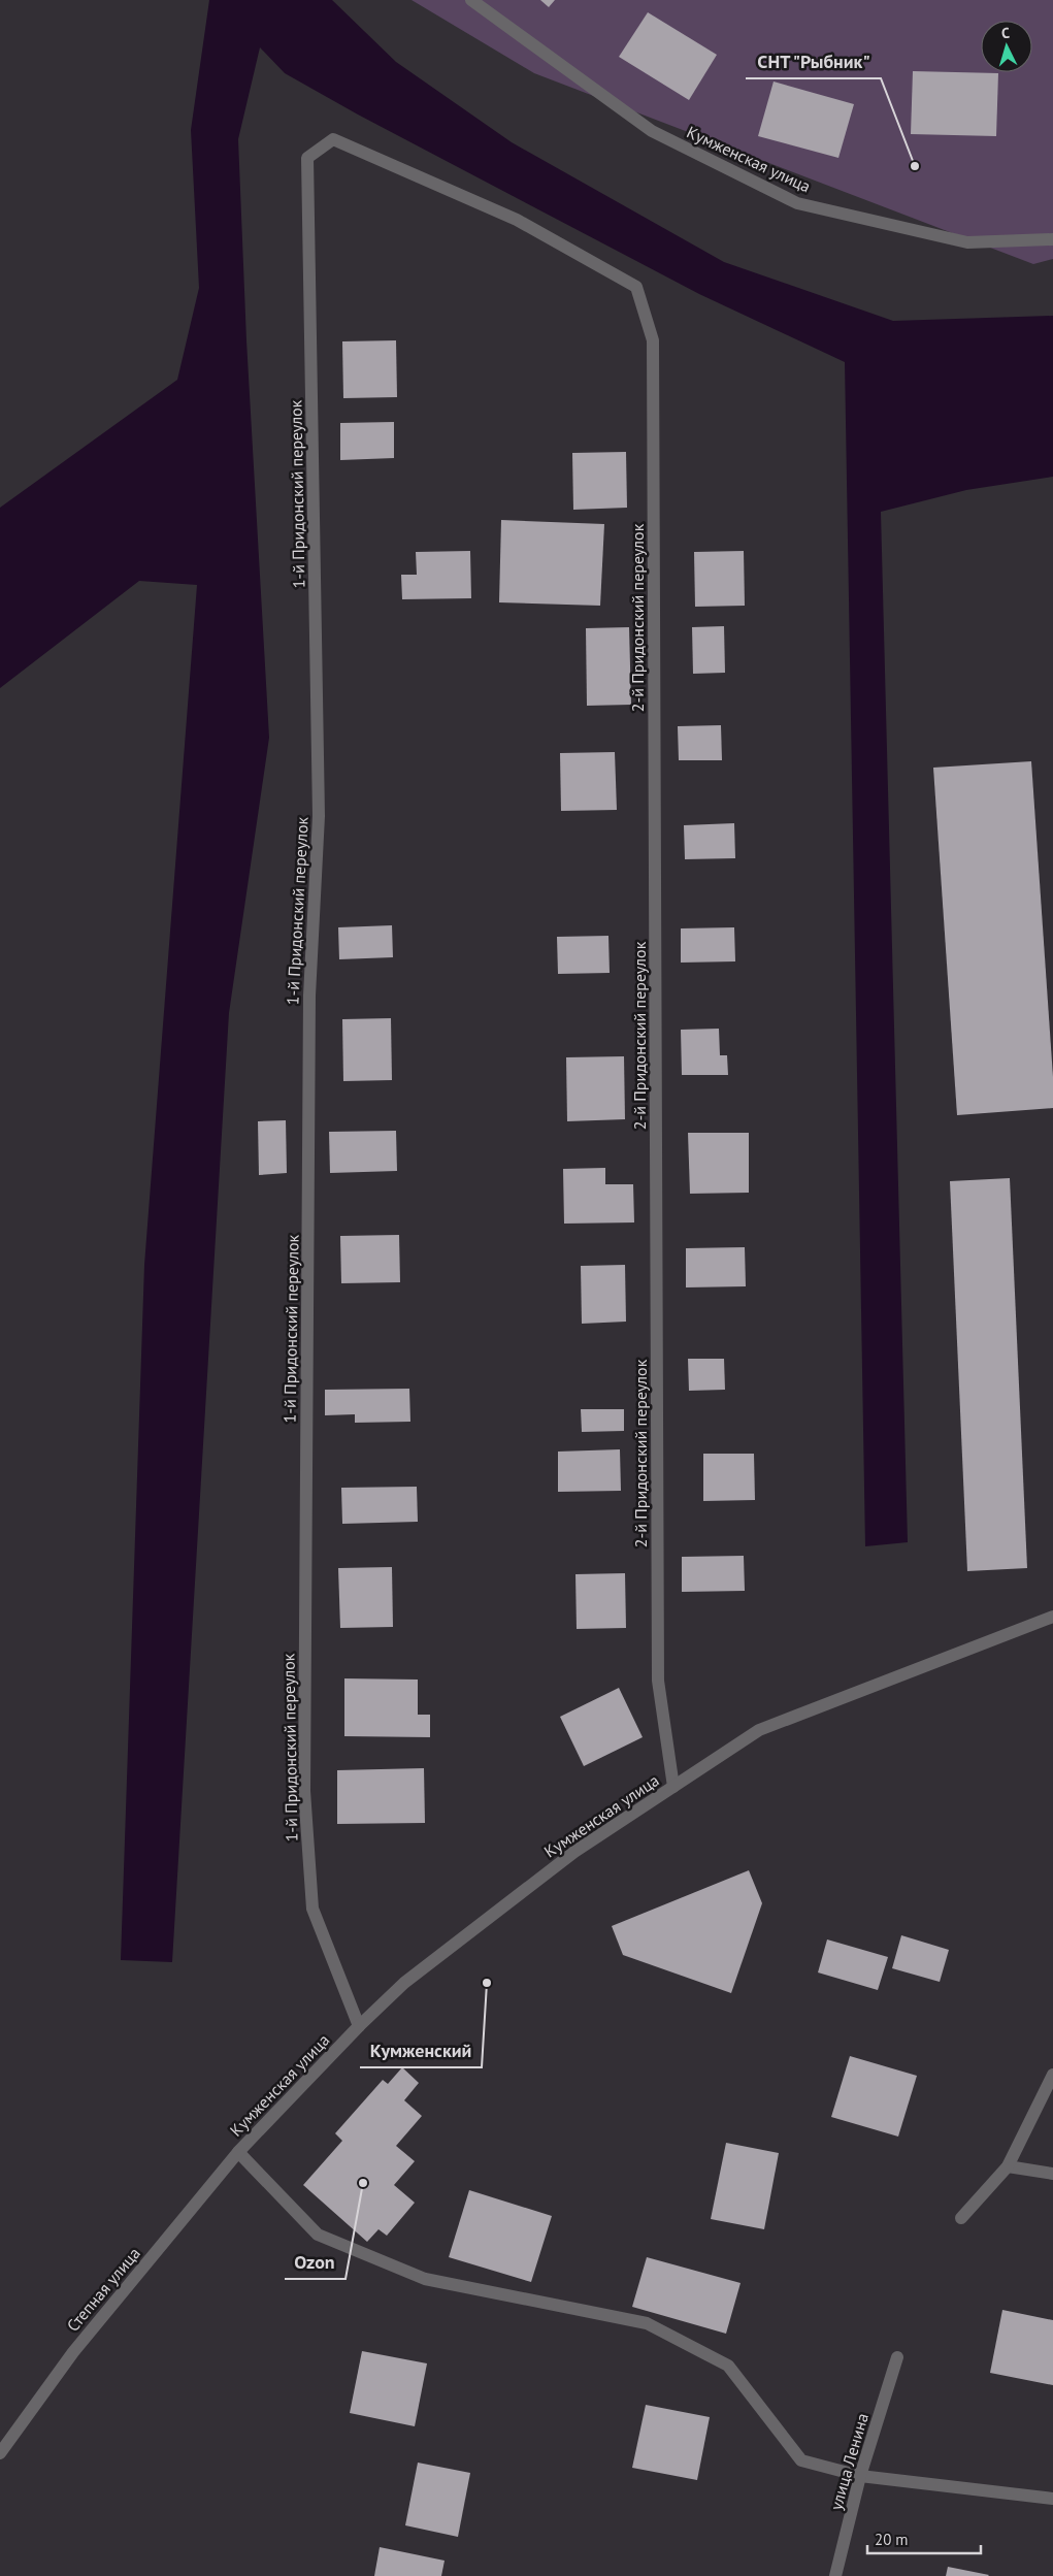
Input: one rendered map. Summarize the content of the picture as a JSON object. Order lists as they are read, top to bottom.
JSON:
{
  "streets": {
    "street": [
      "Кумженская улица",
      "1-й Придонский переулок",
      "2-й Придонский переулок",
      "Степная улица",
      "улица Ленина"
    ]
  },
  "crossings": [
    ["Кумженская улица", "1-й Придонский переулок"],
    ["Кумженская улица", "2-й Придонский переулок"],
    ["Кумженская улица", "Степная улица"],
    ["1-й Придонский переулок", "2-й Придонский переулок"]
  ],
  "places": ["СНТ \"Рыбник\"", "Кумженский", "Ozon"],
  "scale_bar": "20 m",
  "north": "top"
}
